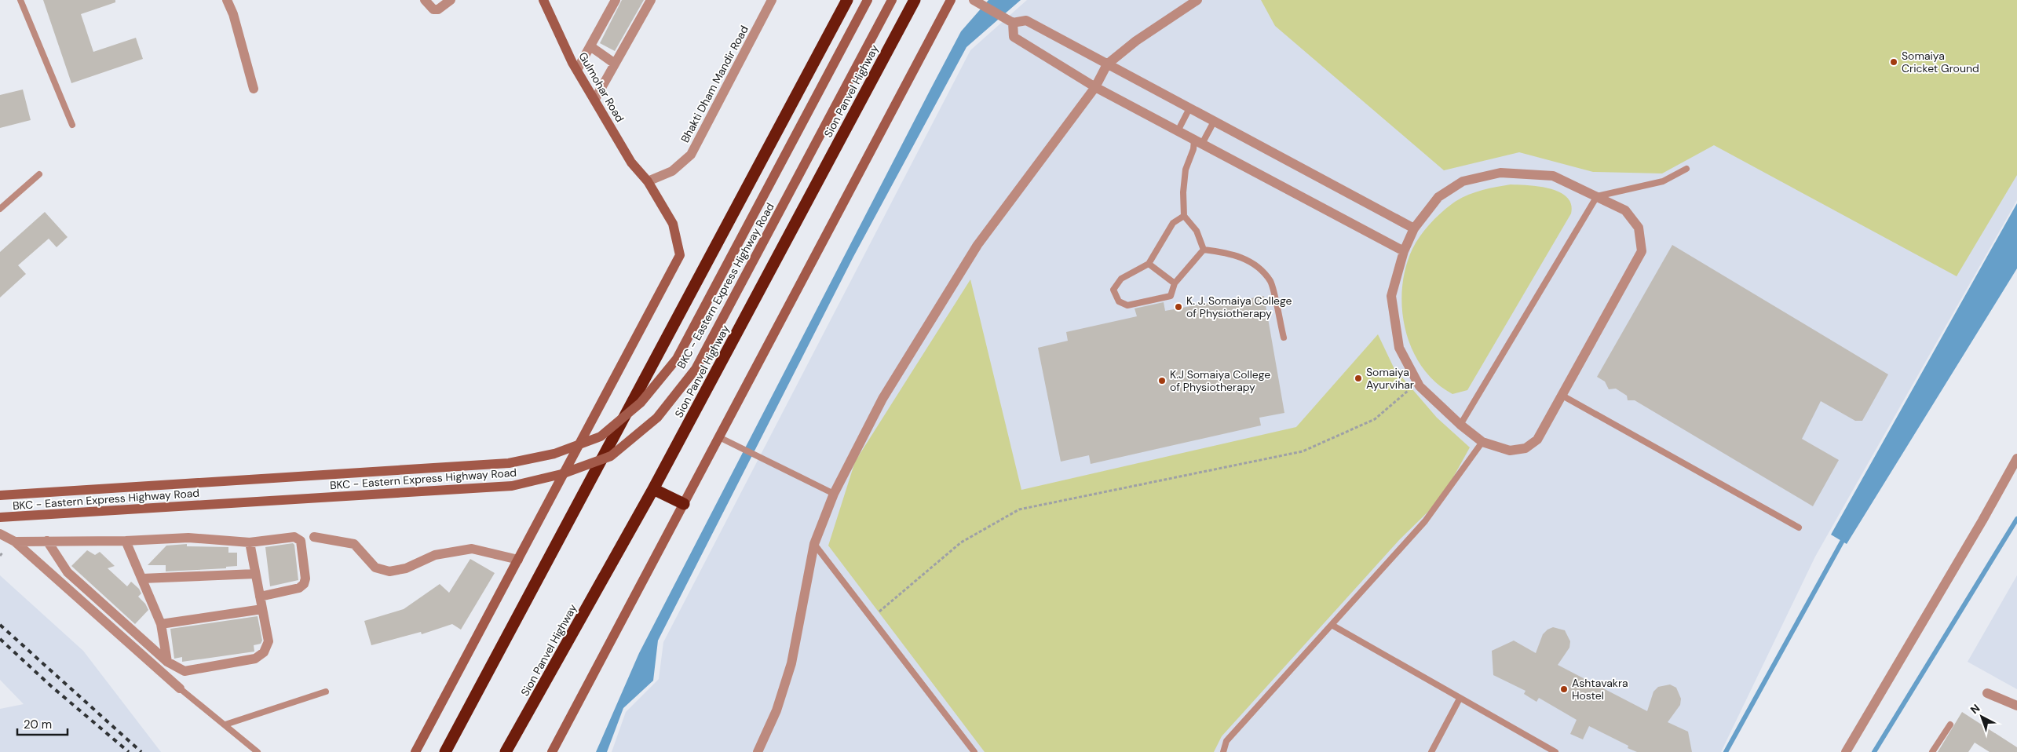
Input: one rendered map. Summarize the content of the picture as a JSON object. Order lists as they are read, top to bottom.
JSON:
{
  "streets": {
    "highway": ["Sion Panvel Highway"],
    "main road": ["Gulmohar Road", "BKC - Eastern Express Highway Road"],
    "street": ["Bhakti Dham Mandir Road"]
  },
  "crossings": [
    ["Bhakti Dham Mandir Road", "Gulmohar Road"]
  ],
  "places": [
    "Somaiya Cricket Ground",
    "K. J. Somaiya College of Physiotherapy",
    "Somaiya Ayurvihar",
    "K.J Somaiya College of Physiotherapy",
    "Ashtavakra Hostel"
  ],
  "scale_bar": "20 m",
  "north": "top left"
}
